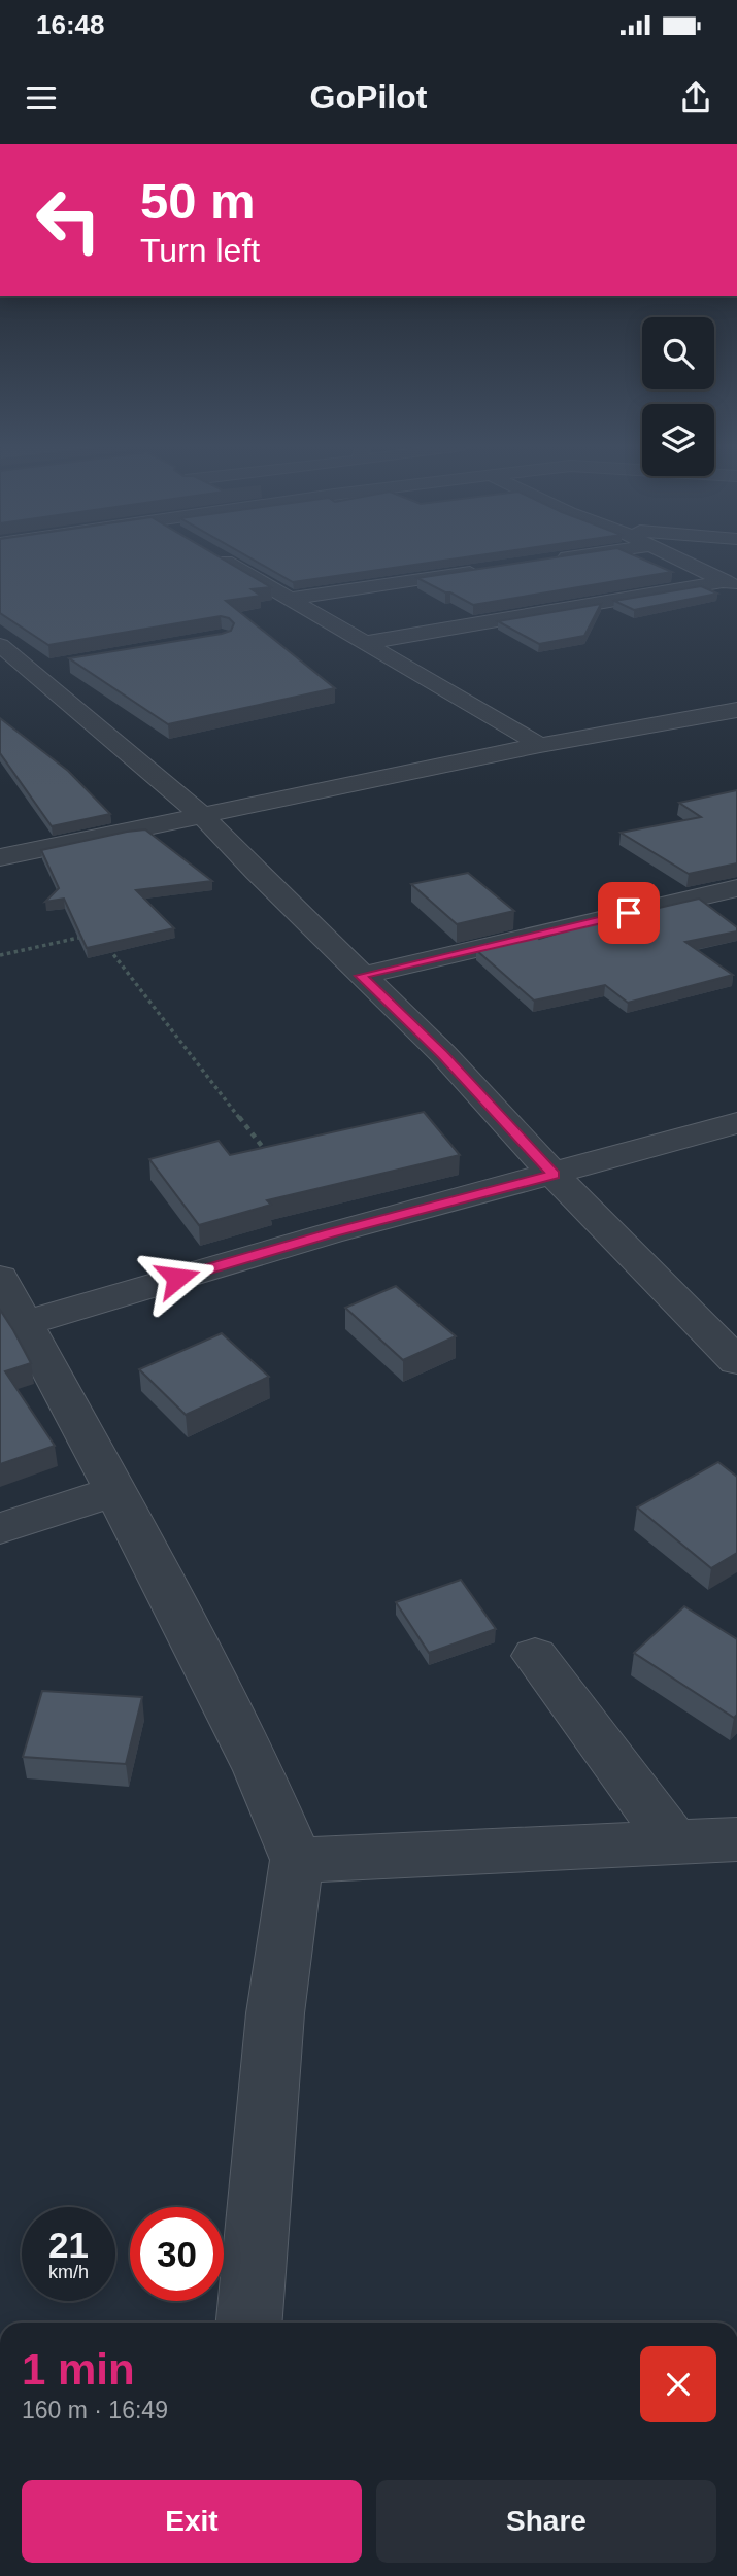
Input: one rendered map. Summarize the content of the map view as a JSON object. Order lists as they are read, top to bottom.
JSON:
{
  "page": {
    "status": "16:48",
    "header": "GoPilot",
    "turn": ["50 m", "Turn left"],
    "speed": "21 km/h",
    "limit": "30",
    "heading": ["1 min", "160 m · 16:49"],
    "buttons": ["Exit", "Share"]
  }
}
